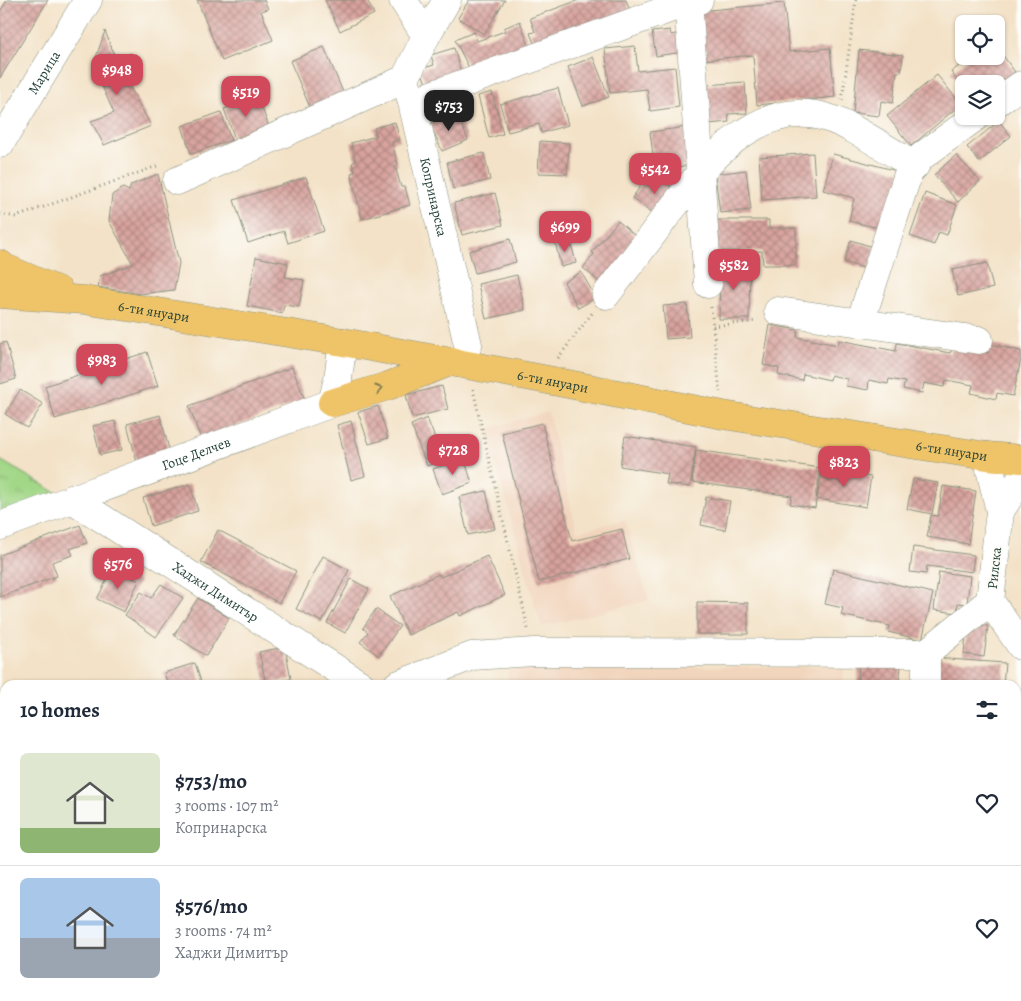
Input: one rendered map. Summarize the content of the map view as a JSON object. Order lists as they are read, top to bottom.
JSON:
{
  "streets": {
    "main road": ["6-ти януари"],
    "street": [
      "Марица",
      "Копринарска",
      "Гоце Делчев",
      "Рилска",
      "Хаджи Димитър"
    ]
  },
  "crossings": [
    ["Копринарска", "6-ти януари"],
    ["Гоце Делчев", "Хаджи Димитър"]
  ],
  "page": {
    "price": [
      "$948",
      "$519",
      "$753",
      "$542",
      "$699",
      "$582",
      "$983",
      "$728",
      "$823",
      "$576"
    ],
    "heading": "10 homes",
    "list": [
      {
        "name": "$753/mo",
        "note": "3 rooms · 107 m² · Копринарска"
      },
      {
        "name": "$576/mo",
        "note": "3 rooms · 74 m² · Хаджи Димитър"
      }
    ]
  }
}
